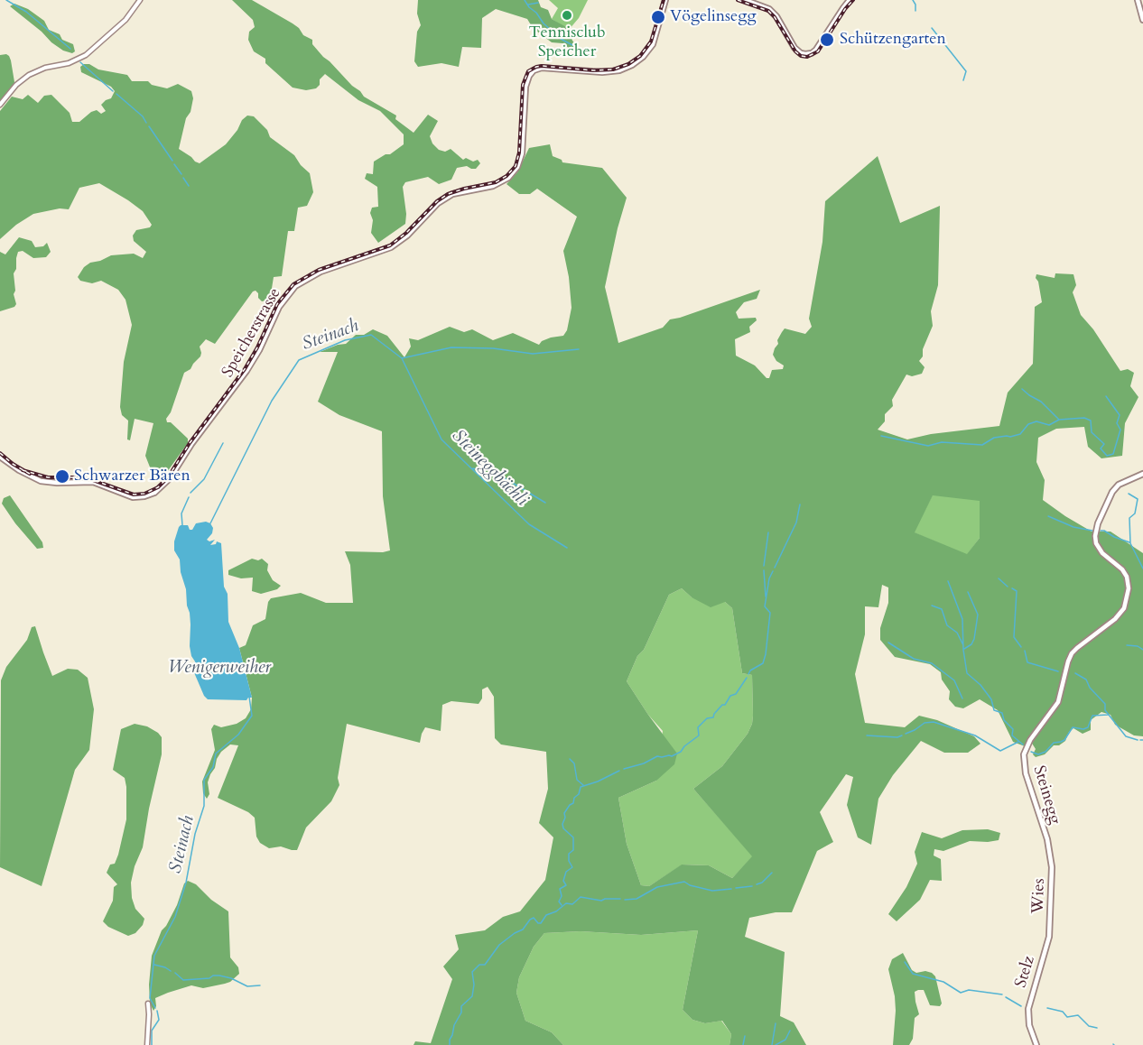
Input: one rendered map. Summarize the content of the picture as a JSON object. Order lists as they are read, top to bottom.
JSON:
{
  "streets": {
    "main road": [
      "Speicherstrasse",
      "Steinegg",
      "Wies",
      "Stelz"
    ]
  },
  "crossings": [
    ["Steinegg", "Wies"],
    ["Wies", "Stelz"]
  ],
  "water": ["Steinach", "Steineggbächli", "Wenigerweiher"],
  "places": [
    "Tennisclub Speicher",
    "Vögelinsegg",
    "Schützengarten",
    "Schwarzer Bären"
  ]
}
